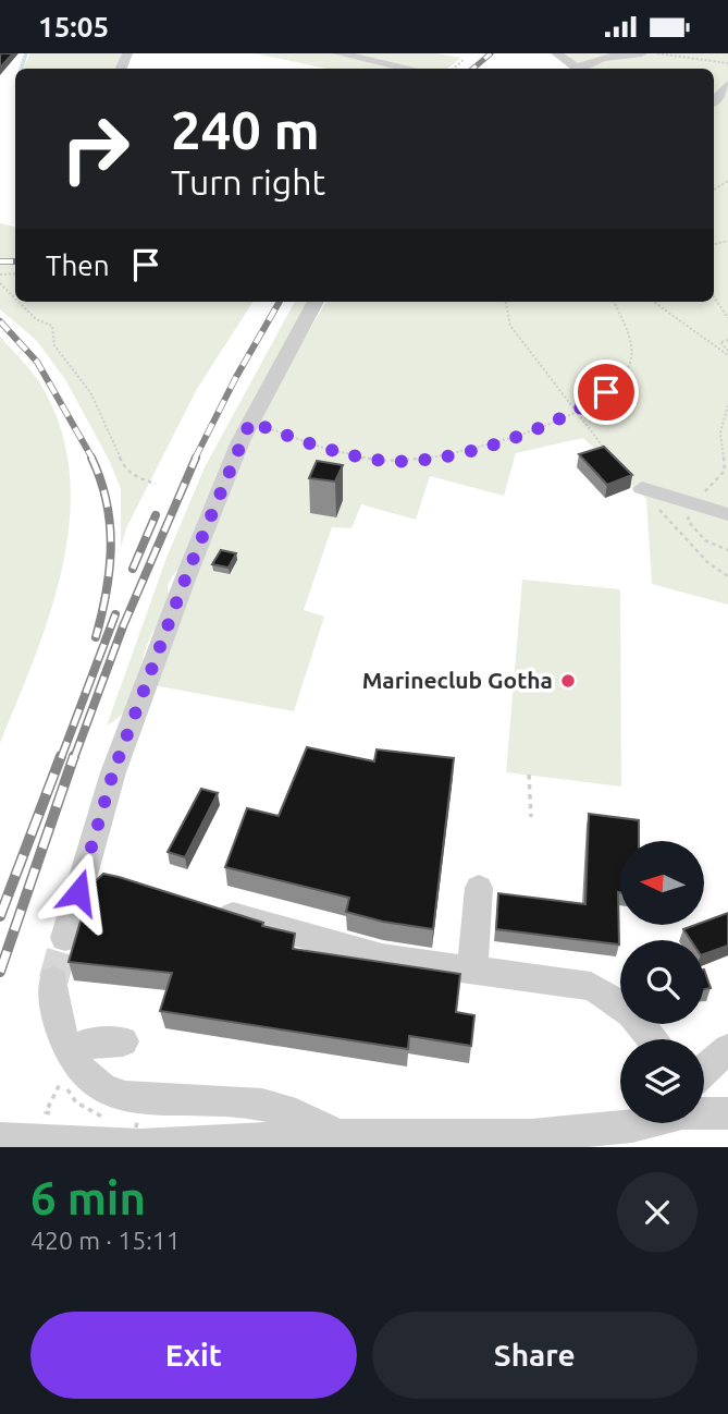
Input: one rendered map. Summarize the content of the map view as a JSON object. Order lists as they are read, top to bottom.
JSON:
{
  "places": ["Marineclub Gotha"],
  "north": "left",
  "page": {
    "status": "15:05",
    "turn": ["240 m", "Turn right"],
    "then": "Then",
    "heading": ["6 min", "420 m · 15:11"],
    "buttons": ["Exit", "Share"]
  }
}
